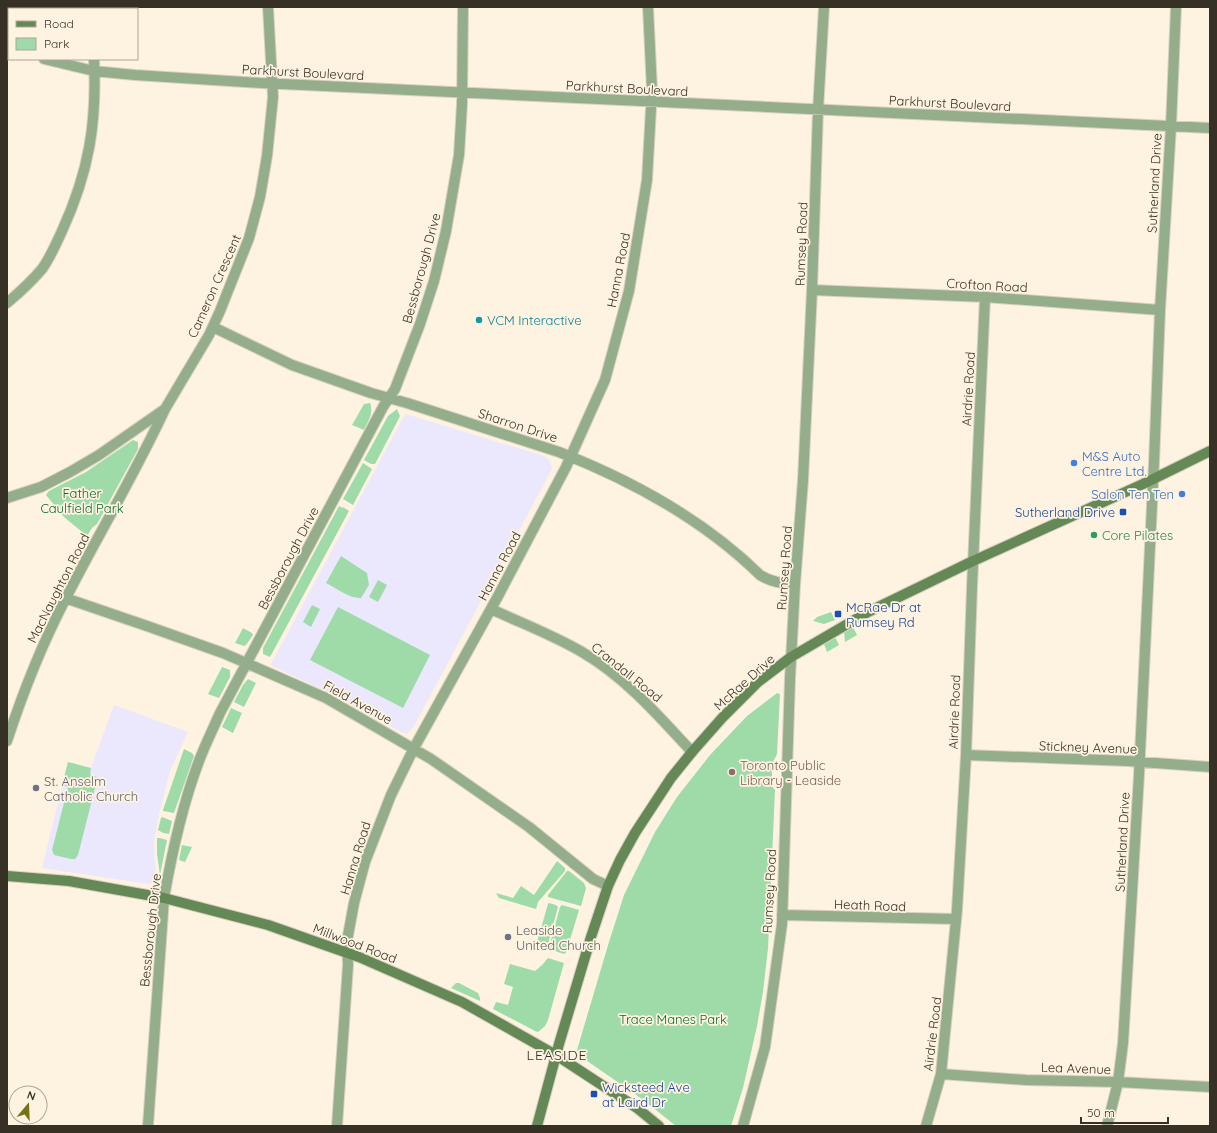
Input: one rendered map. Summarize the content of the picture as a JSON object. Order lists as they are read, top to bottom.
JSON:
{
  "streets": {
    "street": [
      "Parkhurst Boulevard",
      "Sutherland Drive",
      "Rumsey Road",
      "Bessborough Drive",
      "Hanna Road",
      "Crofton Road",
      "Cameron Crescent",
      "Airdrie Road",
      "Sharron Drive",
      "MacNaughton Road",
      "Crandall Road",
      "McRae Drive",
      "Field Avenue",
      "Stickney Avenue",
      "Heath Road",
      "Millwood Road",
      "Lea Avenue"
    ]
  },
  "crossings": [
    ["Parkhurst Boulevard", "Sutherland Drive"],
    ["Parkhurst Boulevard", "Rumsey Road"],
    ["Parkhurst Boulevard", "Bessborough Drive"],
    ["Parkhurst Boulevard", "Hanna Road"],
    ["Parkhurst Boulevard", "Cameron Crescent"],
    ["Sutherland Drive", "Crofton Road"],
    ["Sutherland Drive", "McRae Drive"],
    ["Sutherland Drive", "Stickney Avenue"],
    ["Sutherland Drive", "Lea Avenue"],
    ["Rumsey Road", "Crofton Road"],
    ["Rumsey Road", "Sharron Drive"],
    ["Rumsey Road", "McRae Drive"],
    ["Rumsey Road", "Heath Road"],
    ["Bessborough Drive", "Sharron Drive"],
    ["Bessborough Drive", "Field Avenue"],
    ["Bessborough Drive", "Millwood Road"],
    ["Hanna Road", "Sharron Drive"],
    ["Hanna Road", "Crandall Road"],
    ["Hanna Road", "Field Avenue"],
    ["Hanna Road", "Millwood Road"],
    ["Crofton Road", "Airdrie Road"],
    ["Cameron Crescent", "Sharron Drive"],
    ["Cameron Crescent", "MacNaughton Road"],
    ["Airdrie Road", "McRae Drive"],
    ["Airdrie Road", "Stickney Avenue"],
    ["Airdrie Road", "Heath Road"],
    ["Airdrie Road", "Lea Avenue"],
    ["MacNaughton Road", "Field Avenue"],
    ["Crandall Road", "McRae Drive"],
    ["McRae Drive", "Field Avenue"],
    ["McRae Drive", "Millwood Road"]
  ],
  "districts": ["LEASIDE"],
  "parks": ["Father Caulfield Park", "Trace Manes Park"],
  "places": {
    "other": [
      "VCM Interactive",
      "M&S Auto Centre Ltd.",
      "Salon Ten Ten",
      "Core Pilates",
      "Toronto Public Library - Leaside",
      "St. Anselm Catholic Church",
      "Leaside United Church"
    ],
    "transit": ["Sutherland Drive", "McRae Dr at Rumsey Rd", "Wicksteed Ave at Laird Dr"]
  },
  "legend": ["Road", "Park"],
  "scale_bar": "50 m",
  "north": "top"
}
